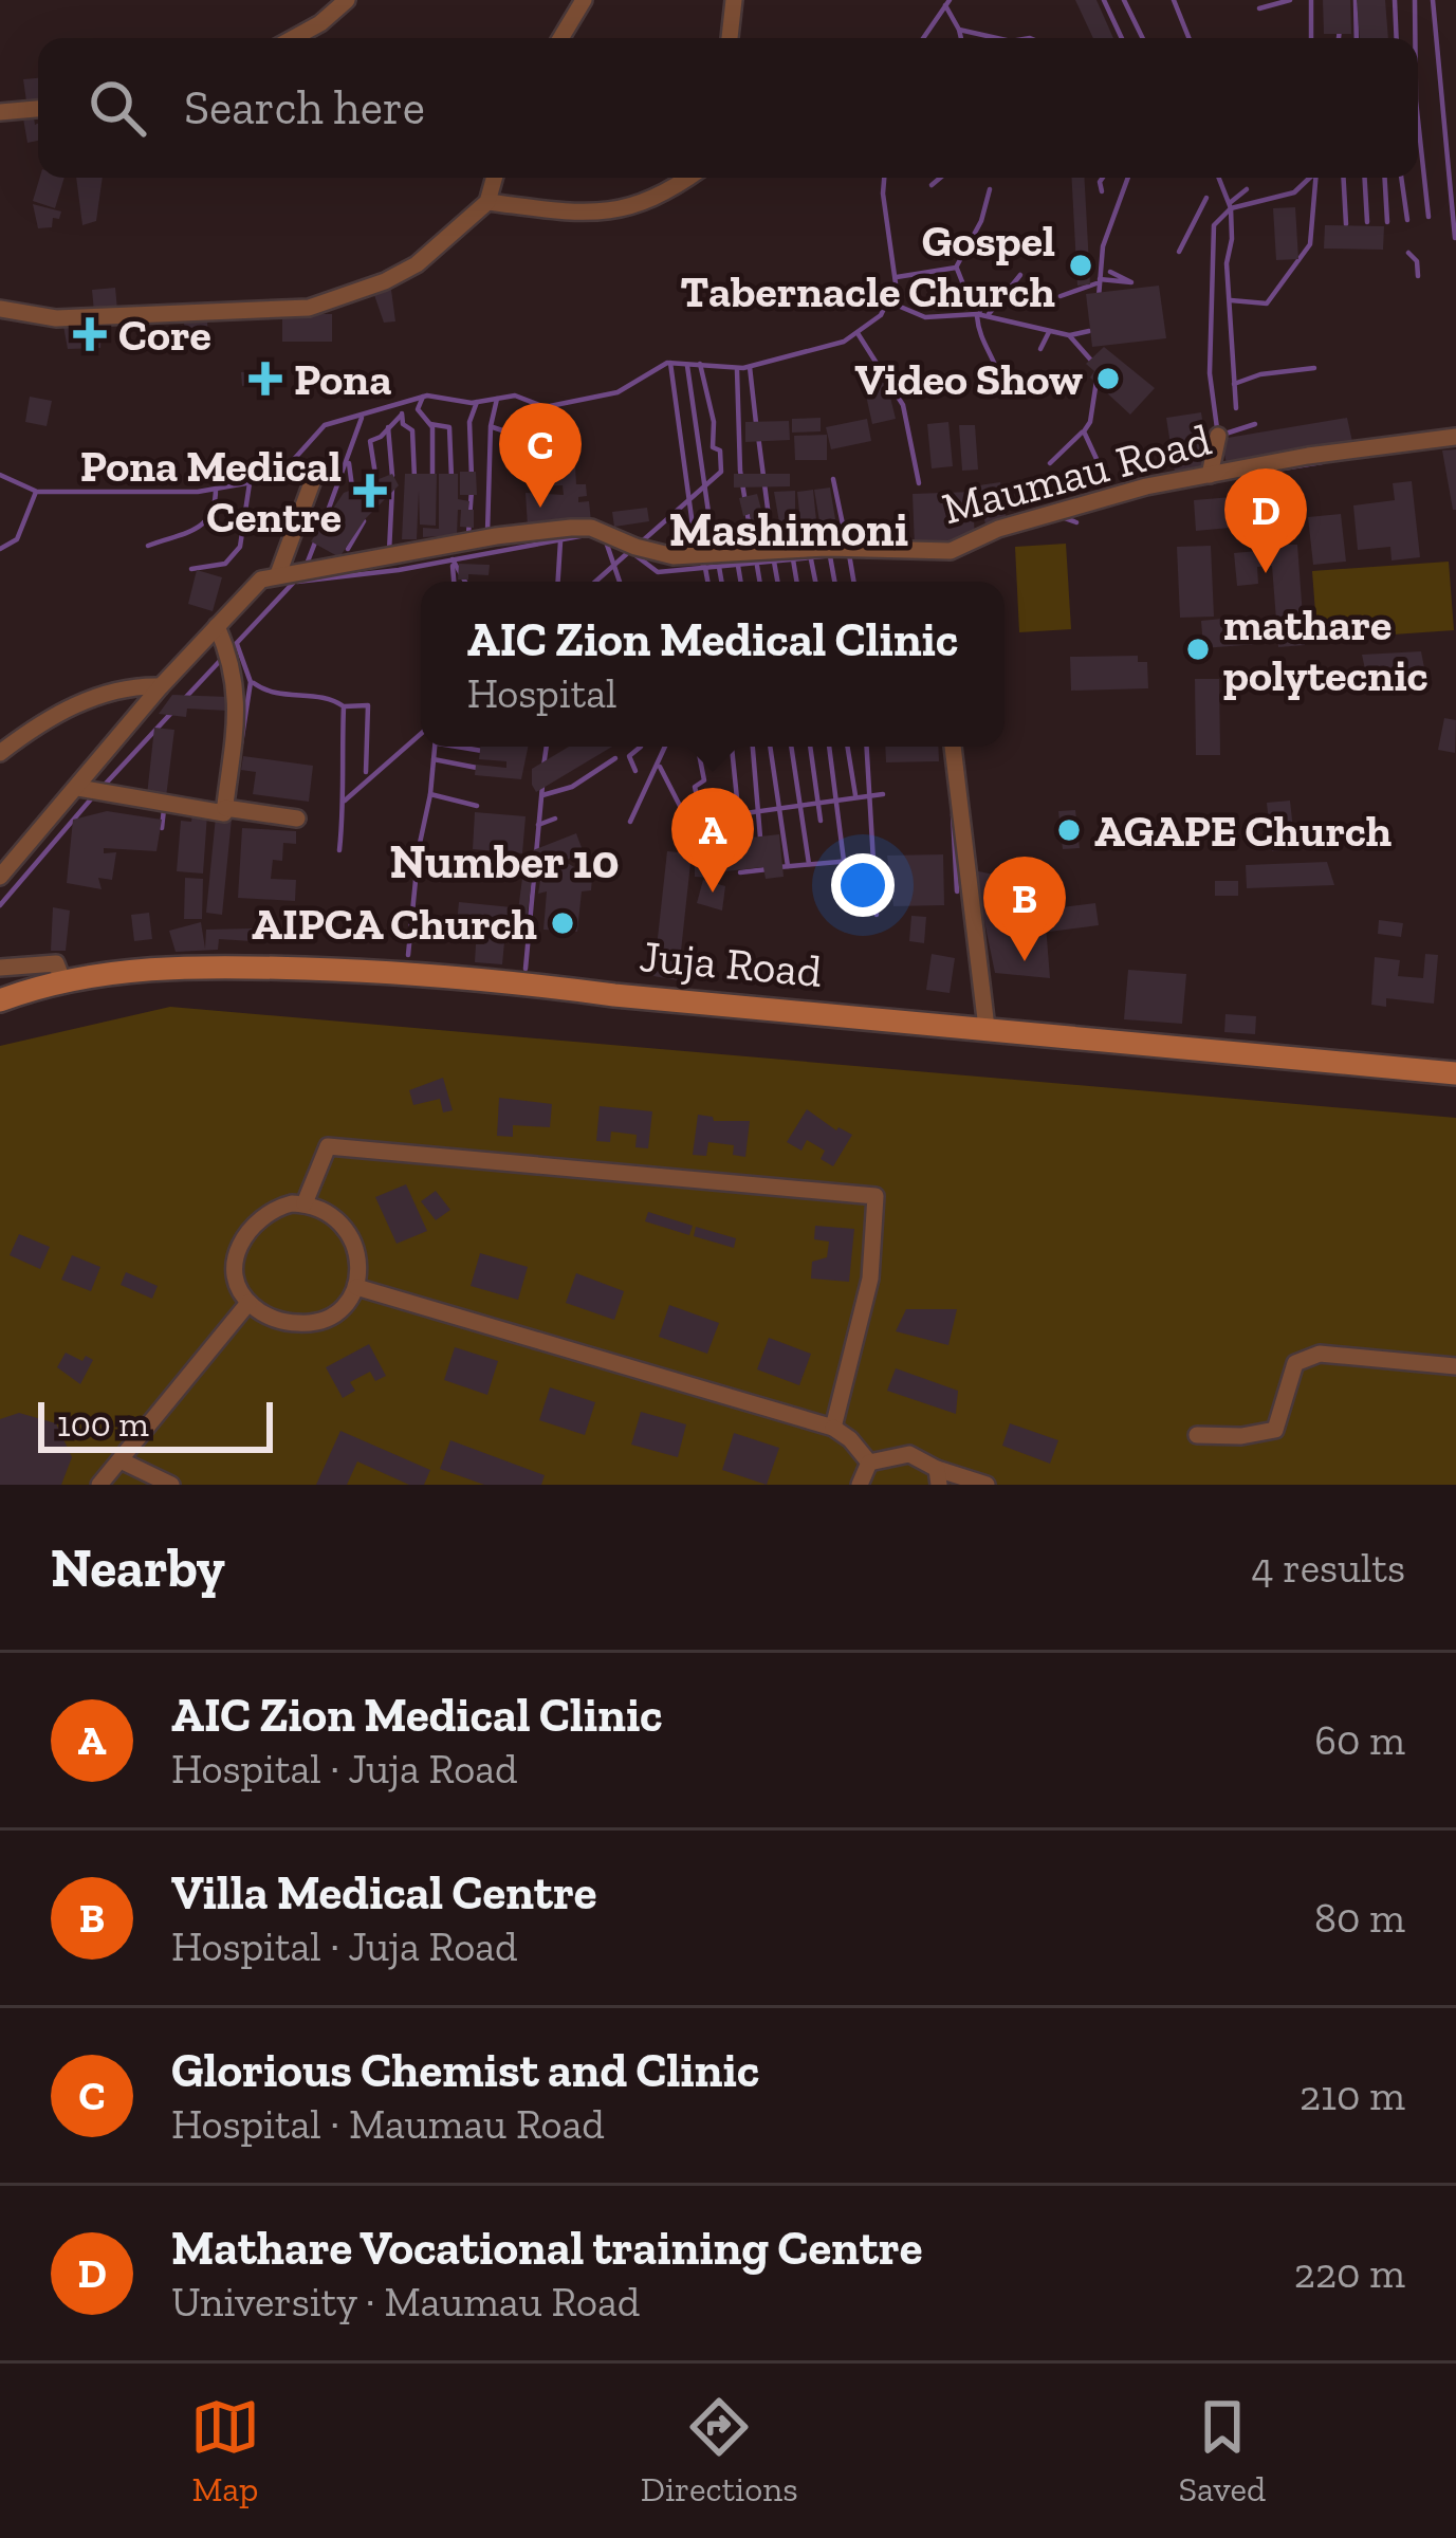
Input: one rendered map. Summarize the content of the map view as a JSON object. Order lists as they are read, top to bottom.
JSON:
{
  "streets": {
    "main road": ["Juja Road"],
    "street": ["Maumau Road"]
  },
  "districts": ["Mashimoni", "Number 10"],
  "places": {
    "other": [
      "Gospel Tabernacle Church",
      "Video Show",
      "mathare polytecnic",
      "AGAPE Church",
      "AIPCA Church"
    ],
    "health": ["Core", "Pona", "Pona Medical Centre"]
  },
  "scale_bar": "100 m",
  "page": {
    "search": "Search here",
    "pins": [
      "C",
      "D",
      "A",
      "B"
    ],
    "popup": ["AIC Zion Medical Clinic", "Hospital"],
    "scale": "100 m",
    "heading": ["Nearby", "4 results"],
    "list": [
      {
        "mark": "A",
        "name": "AIC Zion Medical Clinic",
        "note": "Hospital · Juja Road",
        "value": "60 m"
      },
      {
        "mark": "B",
        "name": "Villa Medical Centre",
        "note": "Hospital · Juja Road",
        "value": "80 m"
      },
      {
        "mark": "C",
        "name": "Glorious Chemist and Clinic",
        "note": "Hospital · Maumau Road",
        "value": "210 m"
      },
      {
        "mark": "D",
        "name": "Mathare Vocational training Centre",
        "note": "University · Maumau Road",
        "value": "220 m"
      }
    ],
    "nav": ["Map", "Directions", "Saved"]
  }
}
